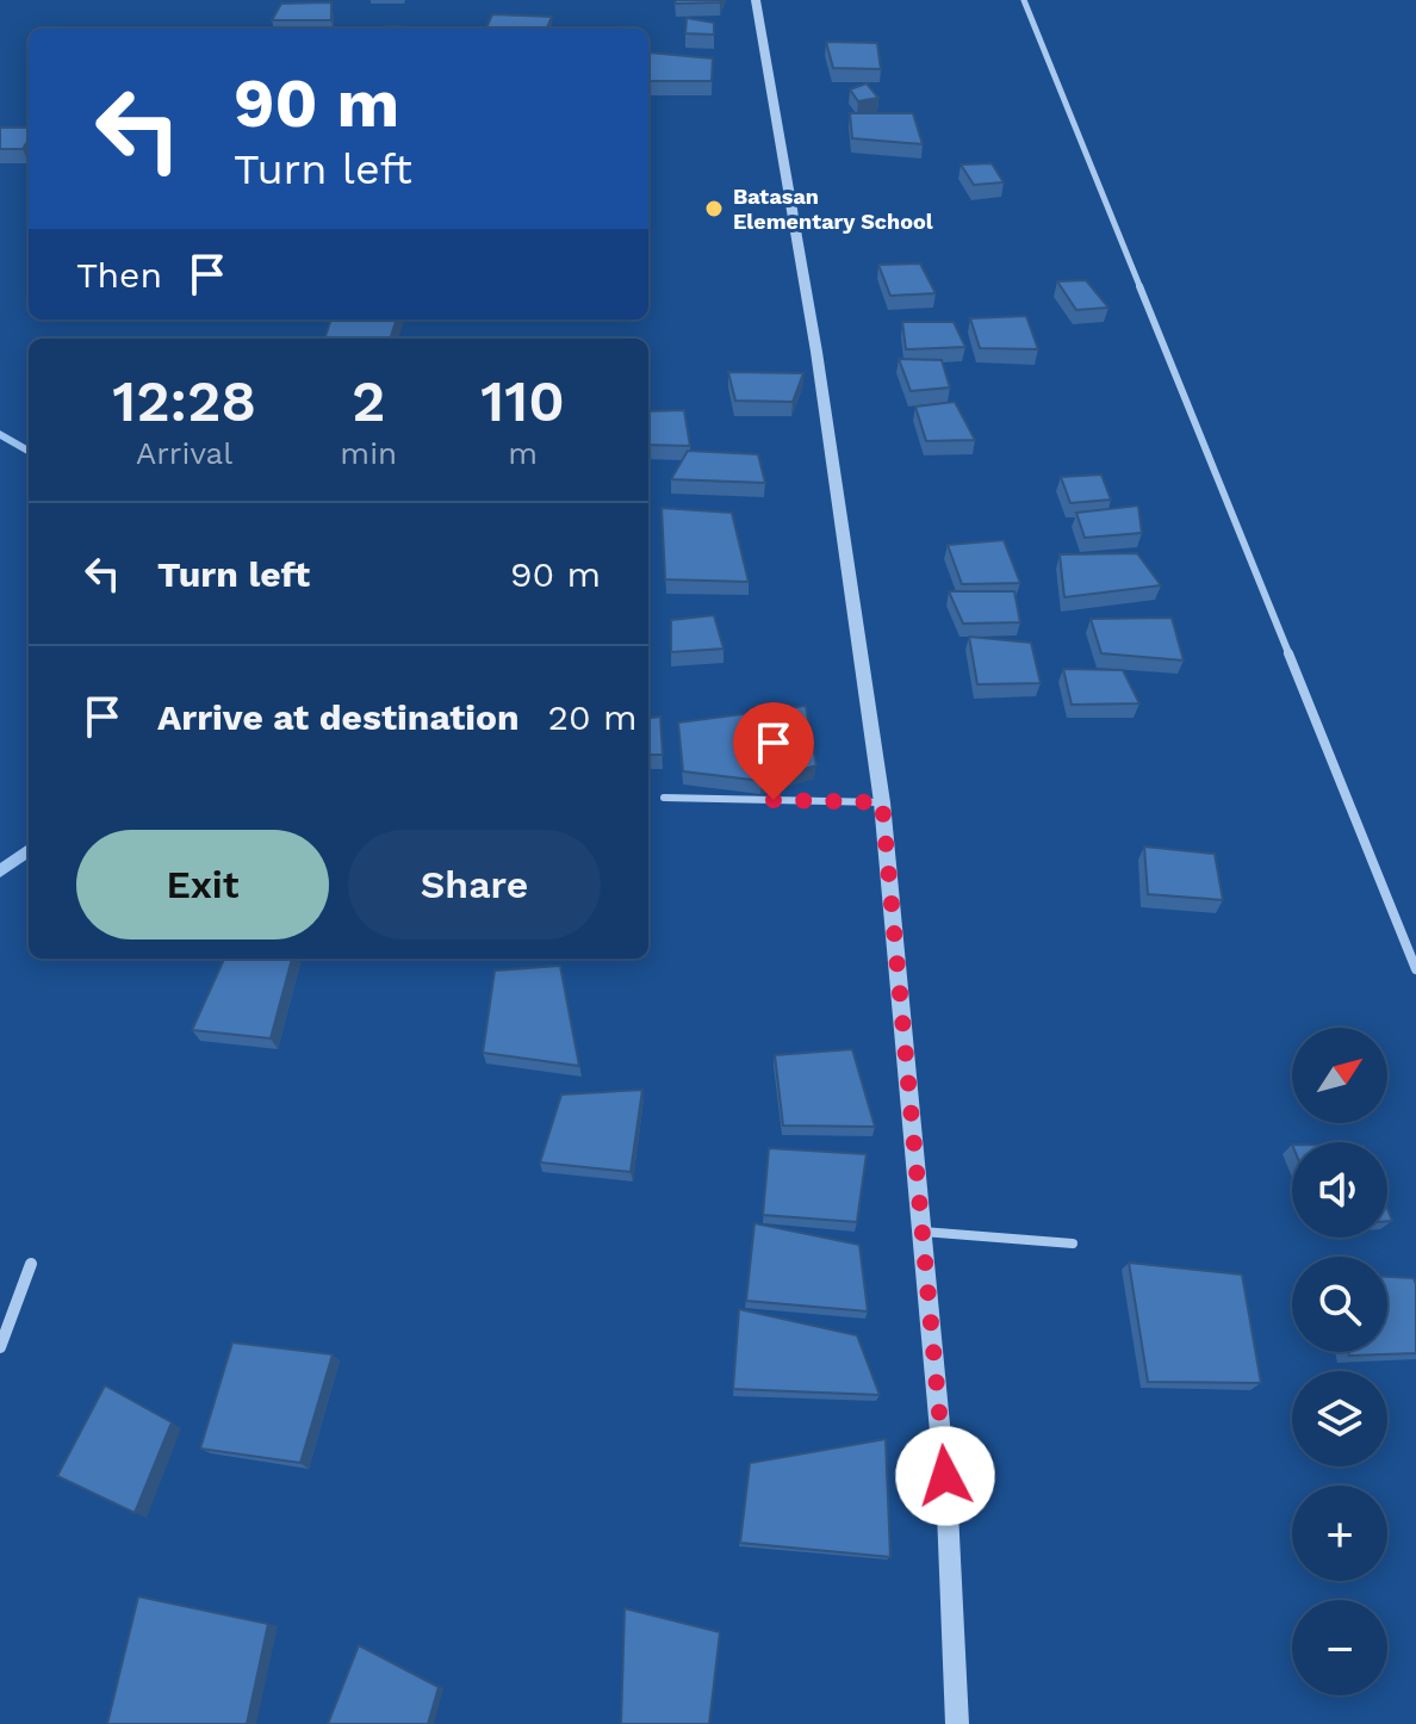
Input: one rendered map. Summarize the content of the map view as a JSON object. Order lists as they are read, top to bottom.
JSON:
{
  "places": ["Batasan Elementary School"],
  "north": "top right",
  "page": {
    "turn": ["90 m", "Turn left"],
    "then": "Then",
    "eta": [
      "12:28",
      "Arrival",
      "2",
      "min",
      "110",
      "m"
    ],
    "list": [
      {
        "name": "Turn left",
        "value": "90 m"
      },
      {
        "name": "Arrive at destination",
        "value": "20 m"
      }
    ],
    "buttons": ["Exit", "Share"],
    "map_buttons": ["+", "−"]
  }
}
